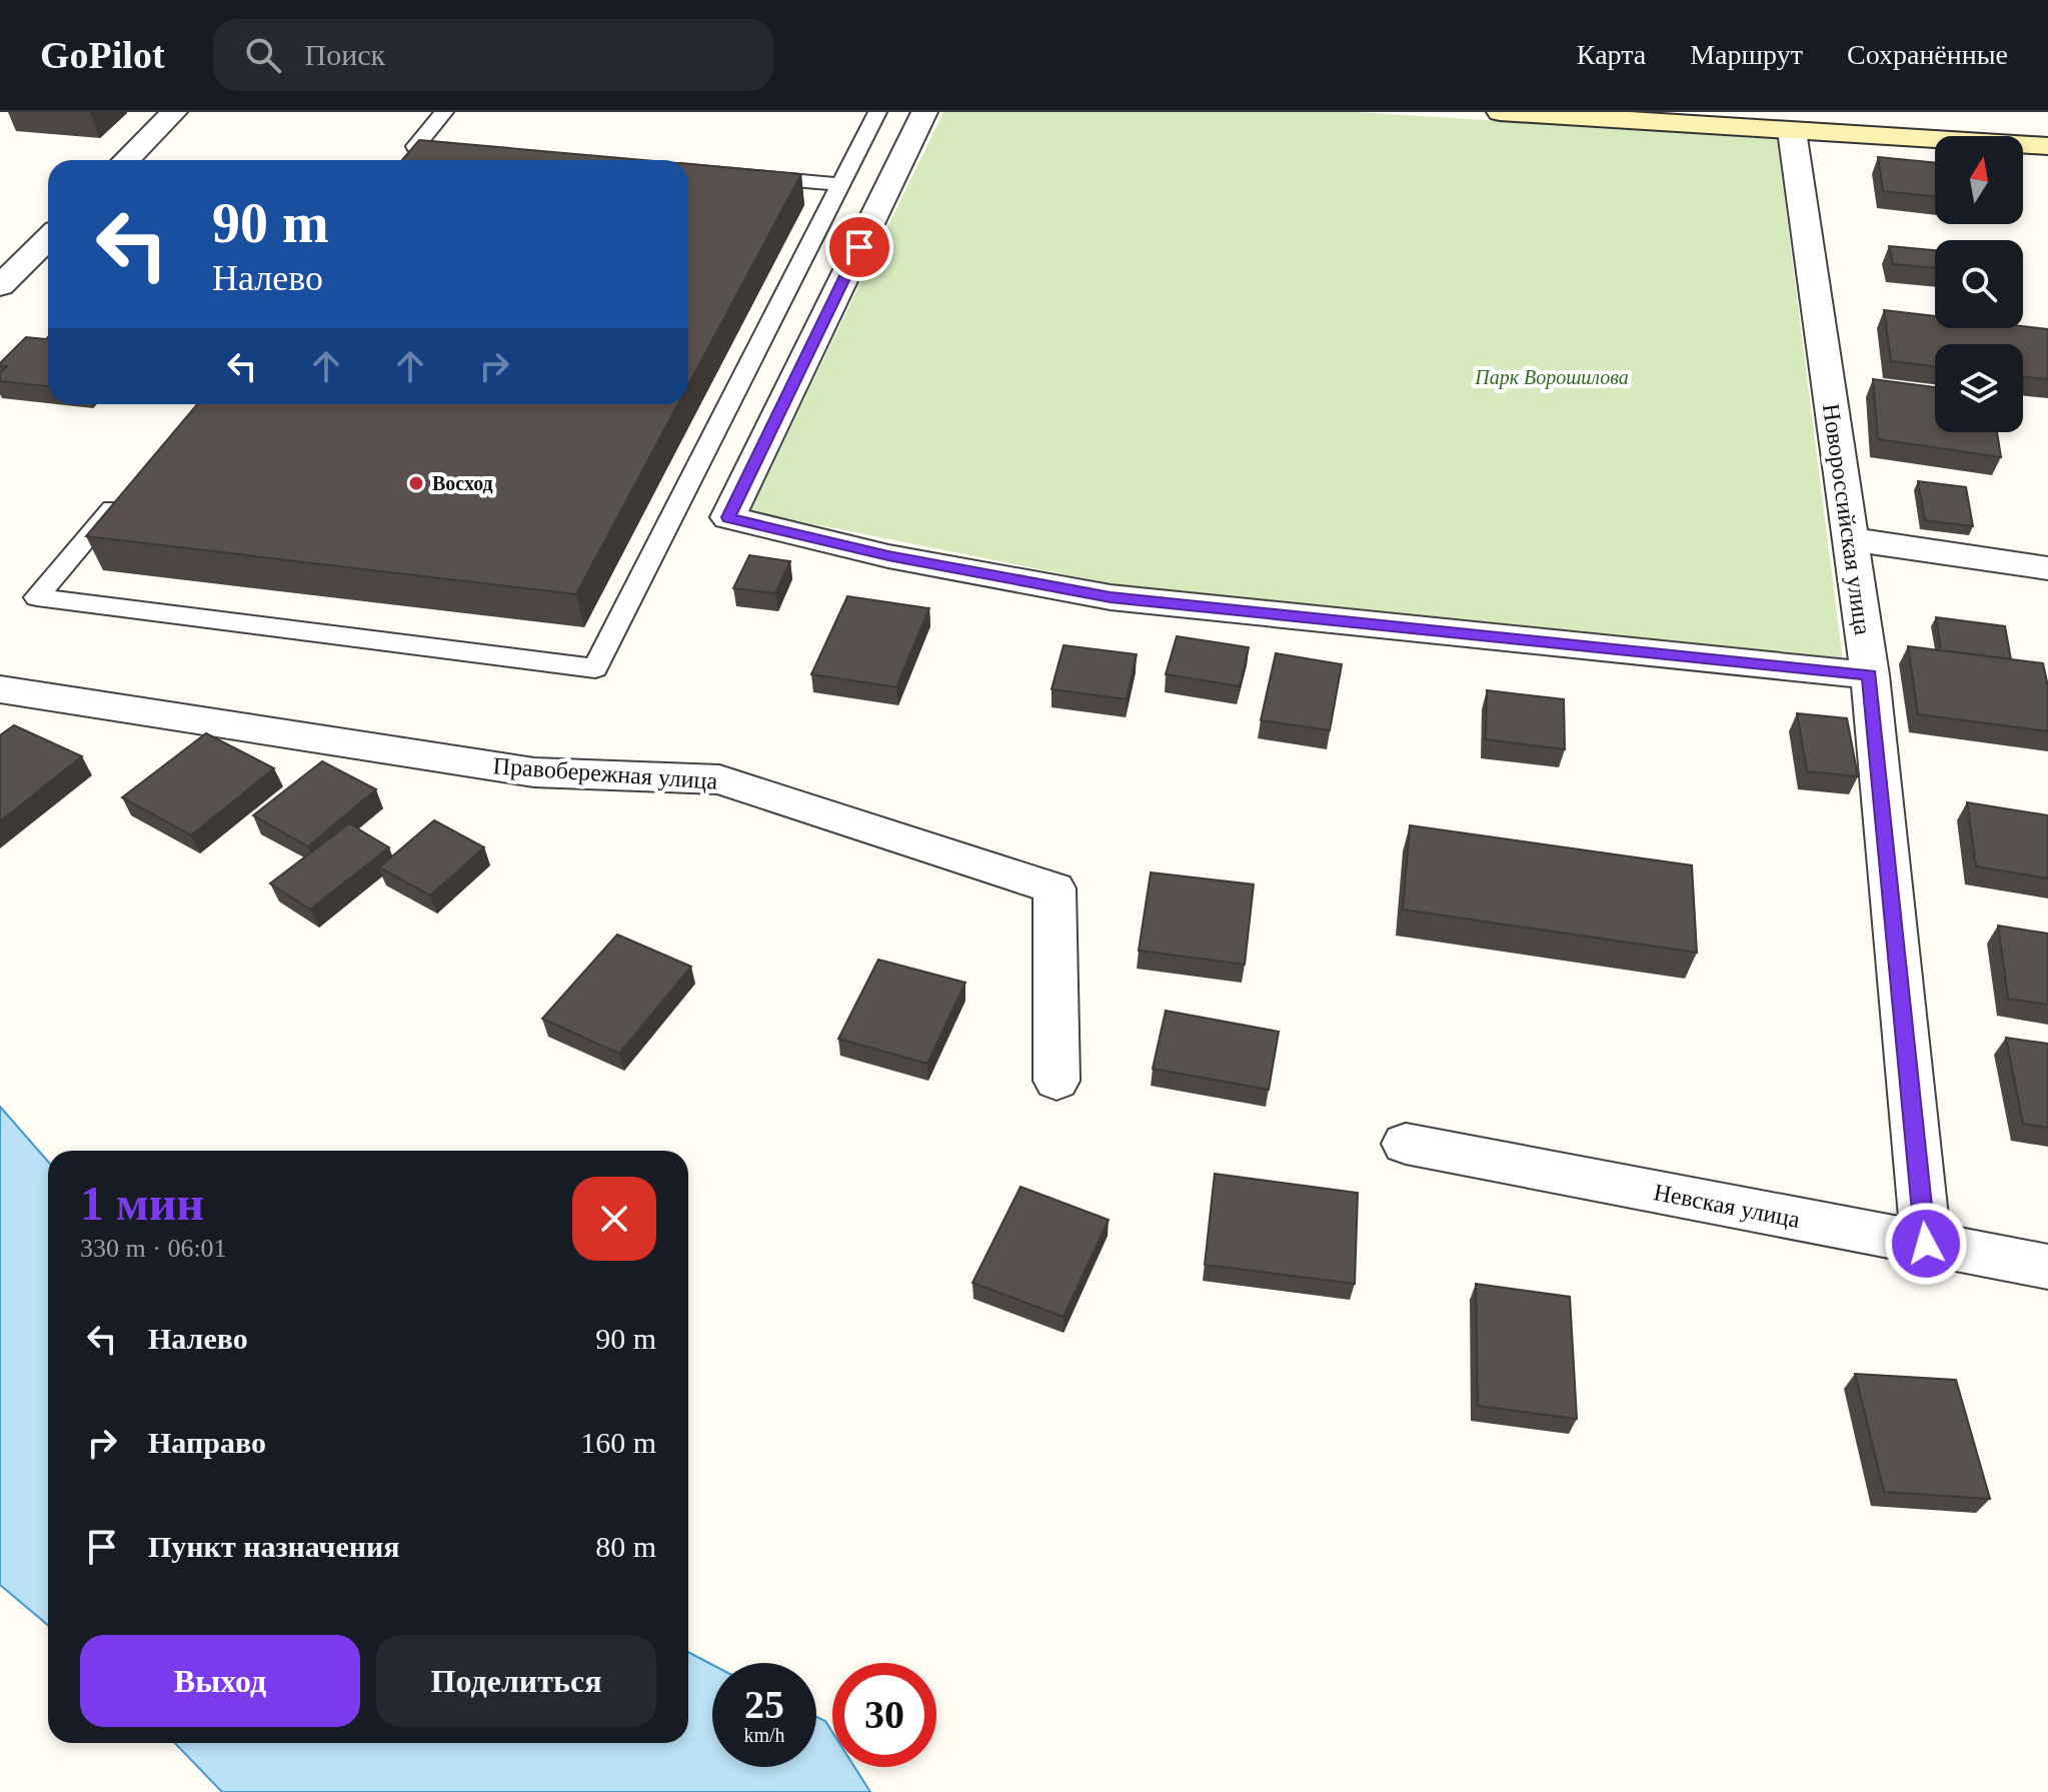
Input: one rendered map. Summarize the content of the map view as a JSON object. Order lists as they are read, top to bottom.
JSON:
{
  "streets": {
    "street": ["Новороссийская улица", "Правобережная улица", "Невская улица"]
  },
  "crossings": [
    ["Новороссийская улица", "Невская улица"]
  ],
  "parks": ["Парк Ворошилова"],
  "places": ["Восход"],
  "north": "top",
  "page": {
    "header": "GoPilot",
    "search": "Поиск",
    "nav": ["Карта", "Маршрут", "Сохранённые"],
    "turn": ["90 m", "Налево"],
    "heading": ["1 мин", "330 m · 06:01"],
    "list": [
      {
        "name": "Налево",
        "value": "90 m"
      },
      {
        "name": "Направо",
        "value": "160 m"
      },
      {
        "name": "Пункт назначения",
        "value": "80 m"
      }
    ],
    "buttons": ["Выход", "Поделиться"],
    "speed": "25 km/h",
    "limit": "30"
  }
}
